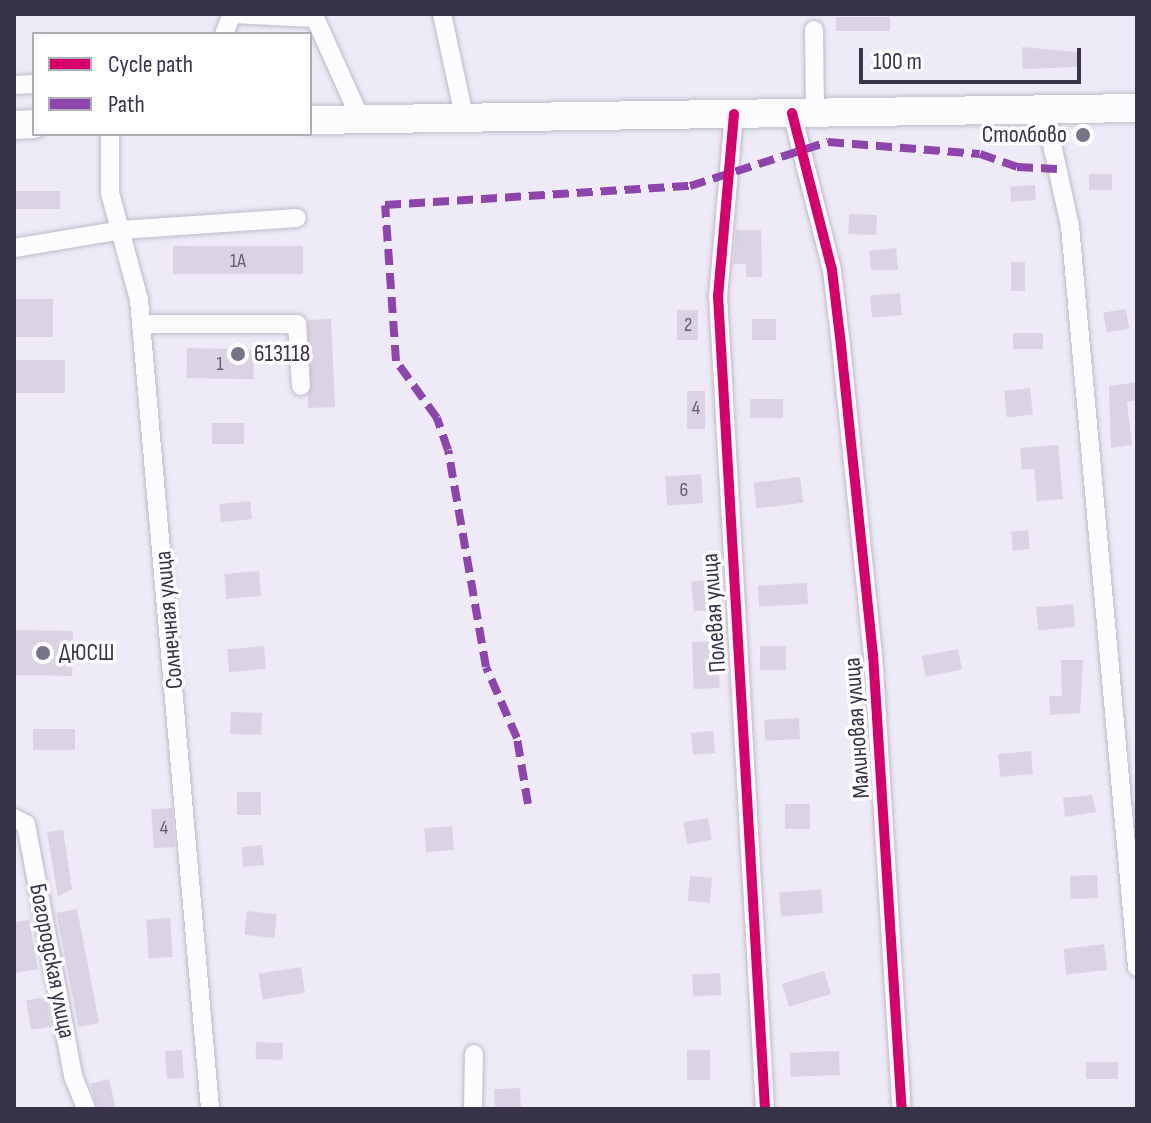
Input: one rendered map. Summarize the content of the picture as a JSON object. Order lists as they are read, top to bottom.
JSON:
{
  "streets": {
    "street": [
      "Полевая улица",
      "Солнечная улица",
      "Малиновая улица",
      "Богородская улица"
    ]
  },
  "places": ["Столбово", "613118", "ДЮСШ"],
  "house_numbers": [
    "1А",
    "2",
    "1",
    "4",
    "6",
    "4"
  ],
  "legend": ["Cycle path", "Path"],
  "scale_bar": "100 m"
}
